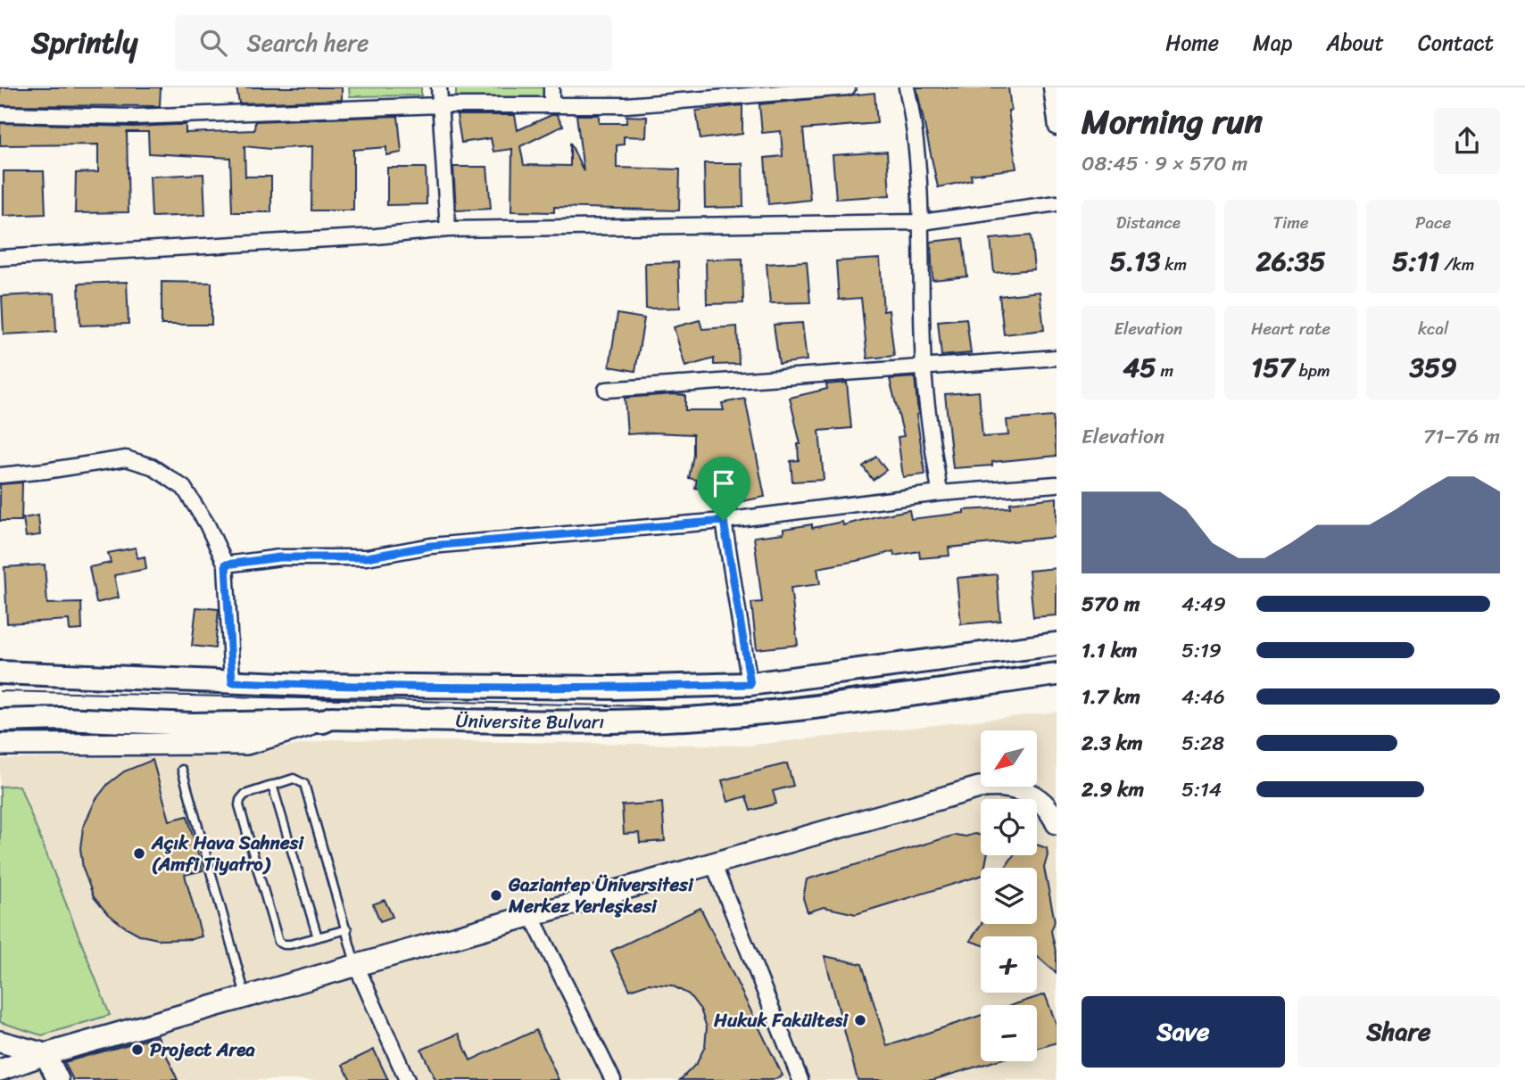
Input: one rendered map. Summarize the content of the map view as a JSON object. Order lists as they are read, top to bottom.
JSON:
{
  "streets": {
    "main road": ["Üniversite Bulvarı"]
  },
  "places": [
    "Açık Hava Sahnesi (Amfi Tiyatro)",
    "Gaziantep Üniversitesi Merkez Yerleşkesi",
    "Hukuk Fakültesi",
    "Project Area"
  ],
  "north": "bottom left",
  "page": {
    "header": "Sprintly",
    "search": "Search here",
    "nav": [
      "Home",
      "Map",
      "About",
      "Contact"
    ],
    "heading": ["Morning run", "08:45 · 9 × 570 m"],
    "stats": [
      ["Distance", "5.13 km"],
      ["Time", "26:35"],
      ["Pace", "5:11 /km"],
      ["Elevation", "45 m"],
      ["Heart rate", "157 bpm"],
      ["kcal", "359"]
    ],
    "chart": ["Elevation", "71–76 m"],
    "list": [
      {
        "name": "570 m",
        "note": "4:49"
      },
      {
        "name": "1.1 km",
        "note": "5:19"
      },
      {
        "name": "1.7 km",
        "note": "4:46"
      },
      {
        "name": "2.3 km",
        "note": "5:28"
      },
      {
        "name": "2.9 km",
        "note": "5:14"
      }
    ],
    "map_buttons": ["+", "−"],
    "buttons": ["Save", "Share"]
  }
}
